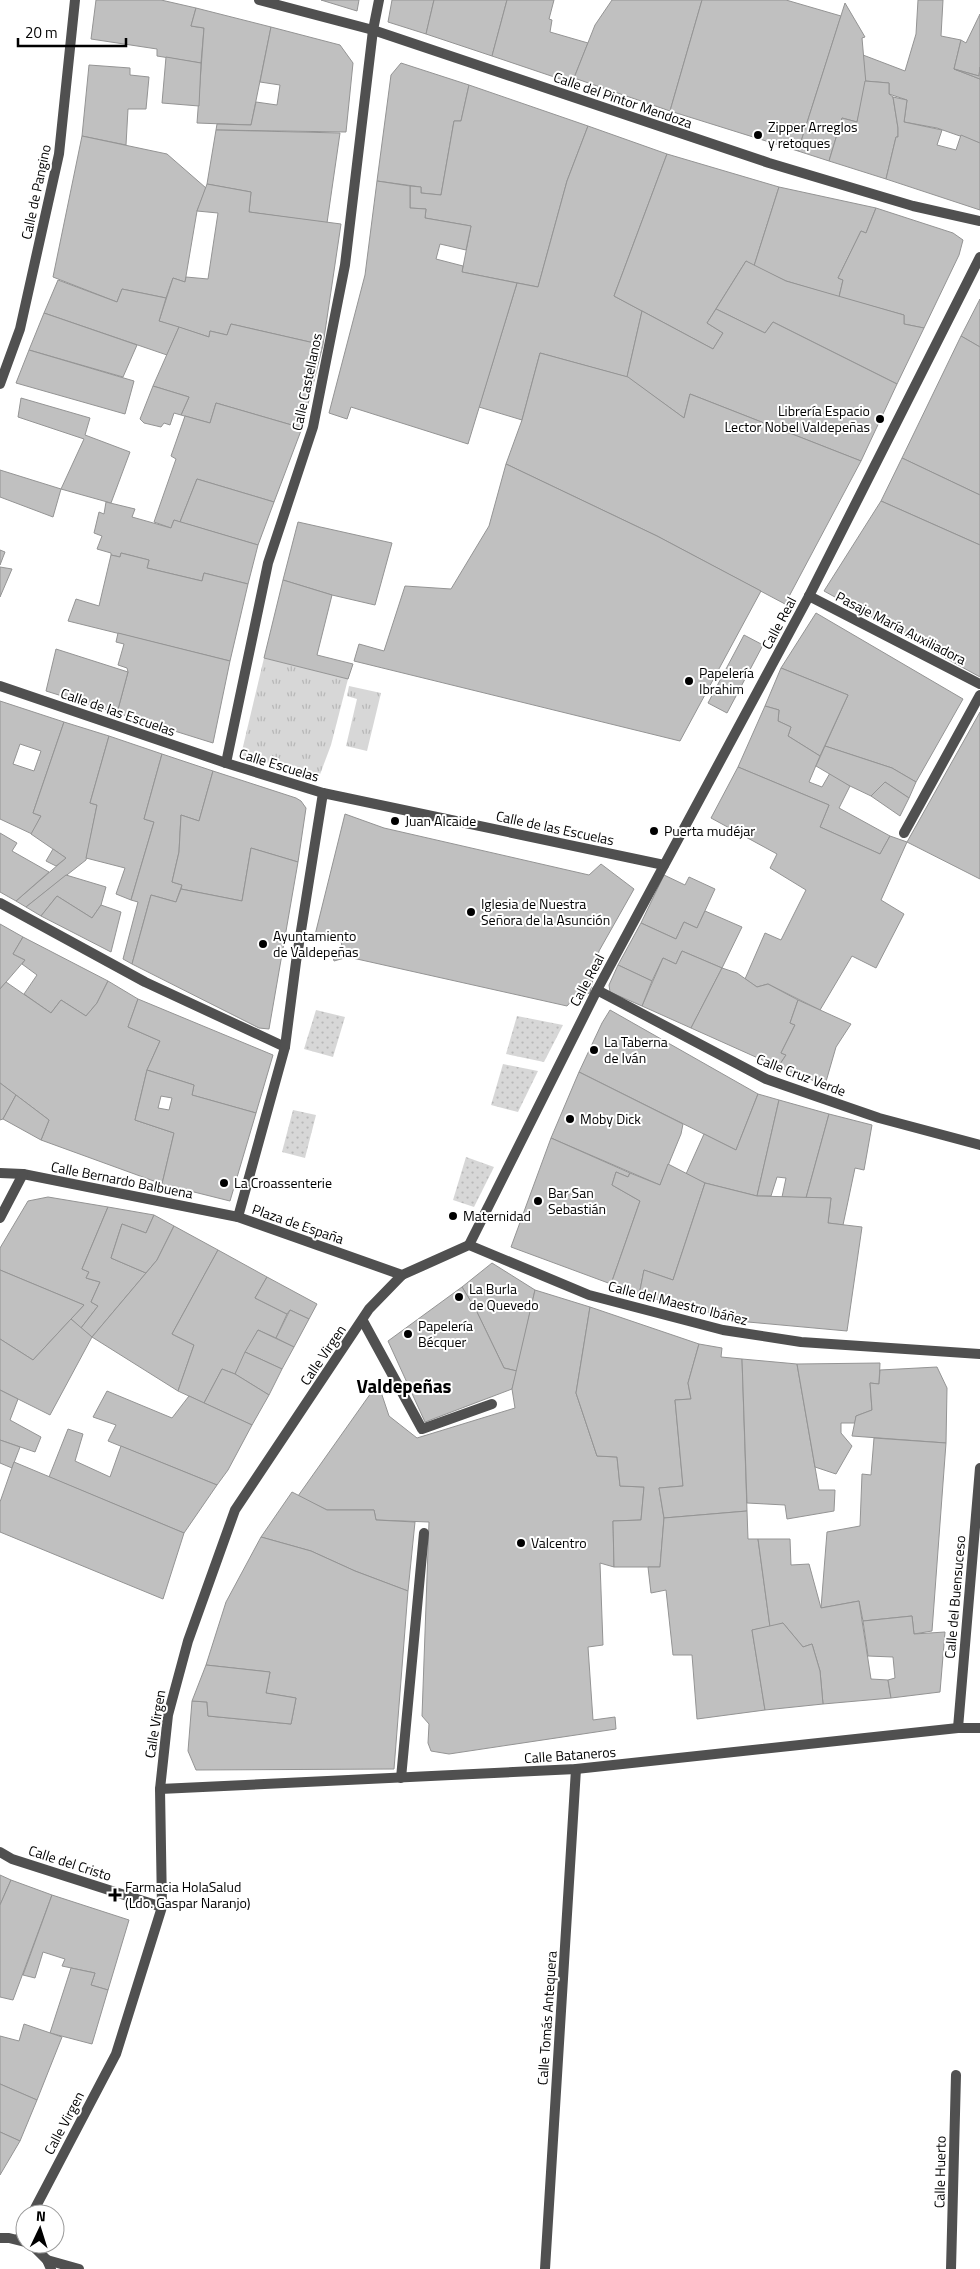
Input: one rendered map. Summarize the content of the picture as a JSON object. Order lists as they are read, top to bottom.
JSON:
{
  "streets": {
    "street": [
      "Calle del Pintor Mendoza",
      "Calle de Pangino",
      "Calle Castellanos",
      "Calle Real",
      "Pasaje María Auxiliadora",
      "Calle de las Escuelas",
      "Calle Escuelas",
      "Calle Cruz Verde",
      "Calle Bernardo Balbuena",
      "Plaza de España",
      "Calle del Maestro Ibáñez",
      "Calle Virgen",
      "Calle del Buensuceso",
      "Calle Bataneros",
      "Calle del Cristo",
      "Calle Tomás Antequera",
      "Calle Huerto"
    ]
  },
  "crossings": [
    ["Calle del Pintor Mendoza", "Calle Castellanos"],
    ["Calle Castellanos", "Calle de las Escuelas"],
    ["Calle Castellanos", "Calle Escuelas"],
    ["Calle Real", "Pasaje María Auxiliadora"],
    ["Calle Real", "Calle de las Escuelas"],
    ["Calle Real", "Calle Cruz Verde"],
    ["Calle Real", "Calle del Maestro Ibáñez"],
    ["Calle de las Escuelas", "Calle Escuelas"],
    ["Calle de las Escuelas", "Plaza de España"],
    ["Calle Escuelas", "Plaza de España"],
    ["Calle Bernardo Balbuena", "Plaza de España"],
    ["Plaza de España", "Calle Virgen"],
    ["Calle Virgen", "Calle Bataneros"],
    ["Calle Virgen", "Calle del Cristo"],
    ["Calle del Buensuceso", "Calle Bataneros"],
    ["Calle Bataneros", "Calle Tomás Antequera"]
  ],
  "districts": ["Valdepeñas"],
  "places": {
    "other": [
      "Zipper Arreglos y retoques",
      "Librería Espacio Lector Nobel Valdepeñas",
      "Papelería Ibrahim",
      "Juan Alcaide",
      "Puerta mudéjar",
      "Iglesia de Nuestra Señora de la Asunción",
      "Ayuntamiento de Valdepeñas",
      "La Taberna de Iván",
      "Moby Dick",
      "La Croassenterie",
      "Bar San Sebastián",
      "Maternidad",
      "La Burla de Quevedo",
      "Papelería Bécquer",
      "Valcentro"
    ],
    "health": ["Farmacia HolaSalud (Ldo. Gaspar Naranjo)"]
  },
  "scale_bar": "20 m",
  "north": "top"
}
